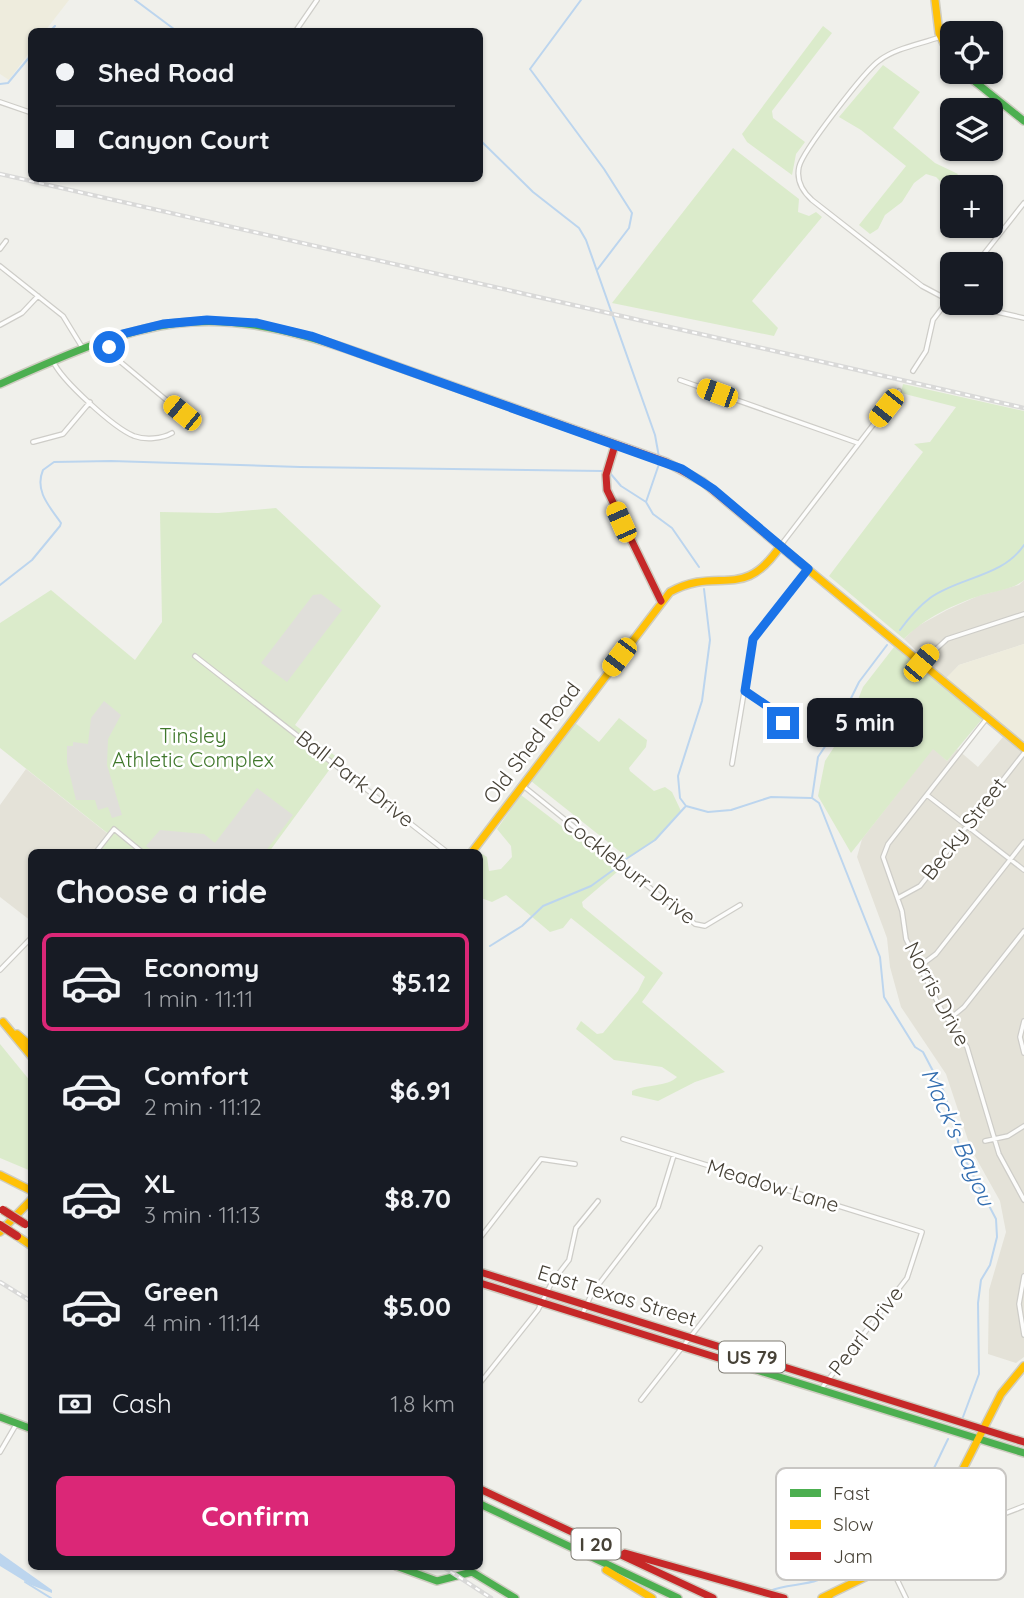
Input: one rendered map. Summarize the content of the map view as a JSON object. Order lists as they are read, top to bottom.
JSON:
{
  "streets": {
    "main road": [
      "Old Shed Road",
      "East Texas Street",
      "US 79",
      "I 20"
    ],
    "street": [
      "Ball Park Drive",
      "Becky Street",
      "Cockleburr Drive",
      "Norris Drive",
      "Meadow Lane",
      "Pearl Drive"
    ]
  },
  "crossings": [
    ["Old Shed Road", "Cockleburr Drive"],
    ["Becky Street", "Norris Drive"],
    ["Meadow Lane", "Pearl Drive"],
    ["East Texas Street", "Pearl Drive"]
  ],
  "water": ["Mack's Bayou"],
  "parks": ["Tinsley Athletic Complex"],
  "legend": ["Fast", "Slow", "Jam"],
  "page": {
    "map_buttons": ["+", "−"],
    "banner": ["Shed Road", "Canyon Court"],
    "bubble": "5 min",
    "heading": "Choose a ride",
    "list": [
      {
        "name": "Economy",
        "note": "1 min · 11:11",
        "value": "$5.12"
      },
      {
        "name": "Comfort",
        "note": "2 min · 11:12",
        "value": "$6.91"
      },
      {
        "name": "XL",
        "note": "3 min · 11:13",
        "value": "$8.70"
      },
      {
        "name": "Green",
        "note": "4 min · 11:14",
        "value": "$5.00"
      }
    ],
    "pay": ["Cash", "1.8 km"],
    "buttons": "Confirm"
  }
}
